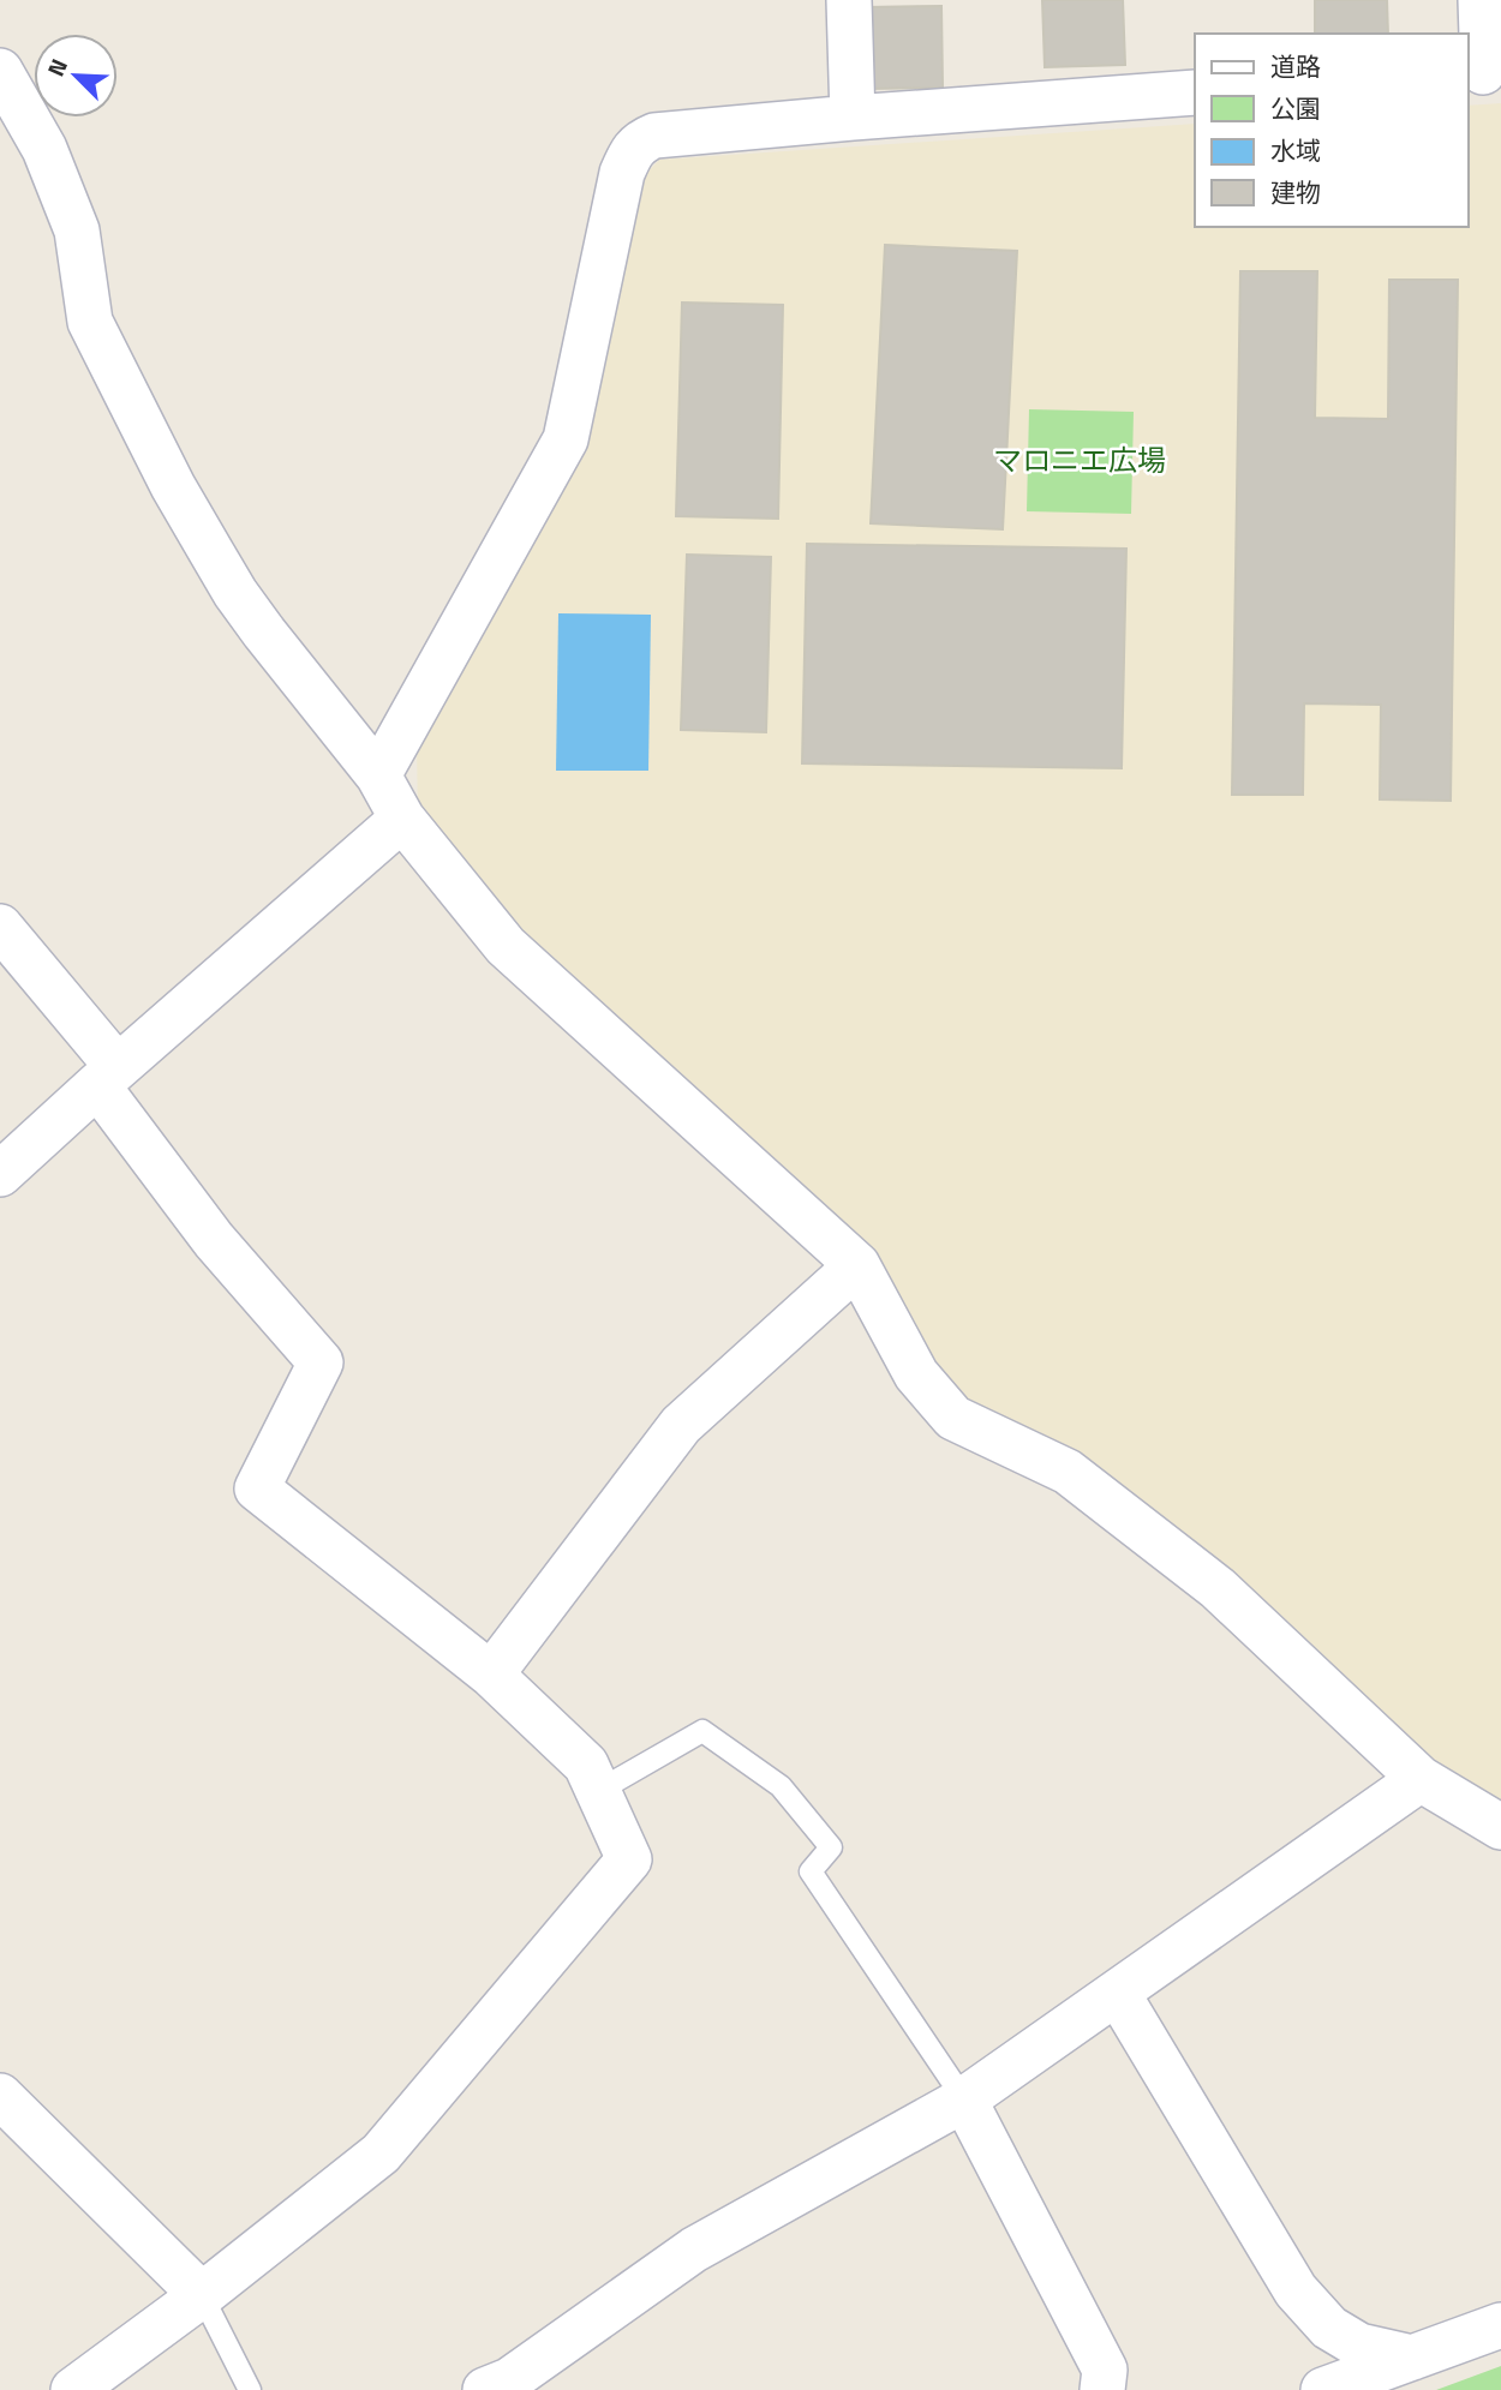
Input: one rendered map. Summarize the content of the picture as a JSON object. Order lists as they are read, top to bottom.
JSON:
{
  "parks": ["マロニエ広場"],
  "legend": [
    "道路",
    "公園",
    "水域",
    "建物"
  ],
  "north": "top left"
}
